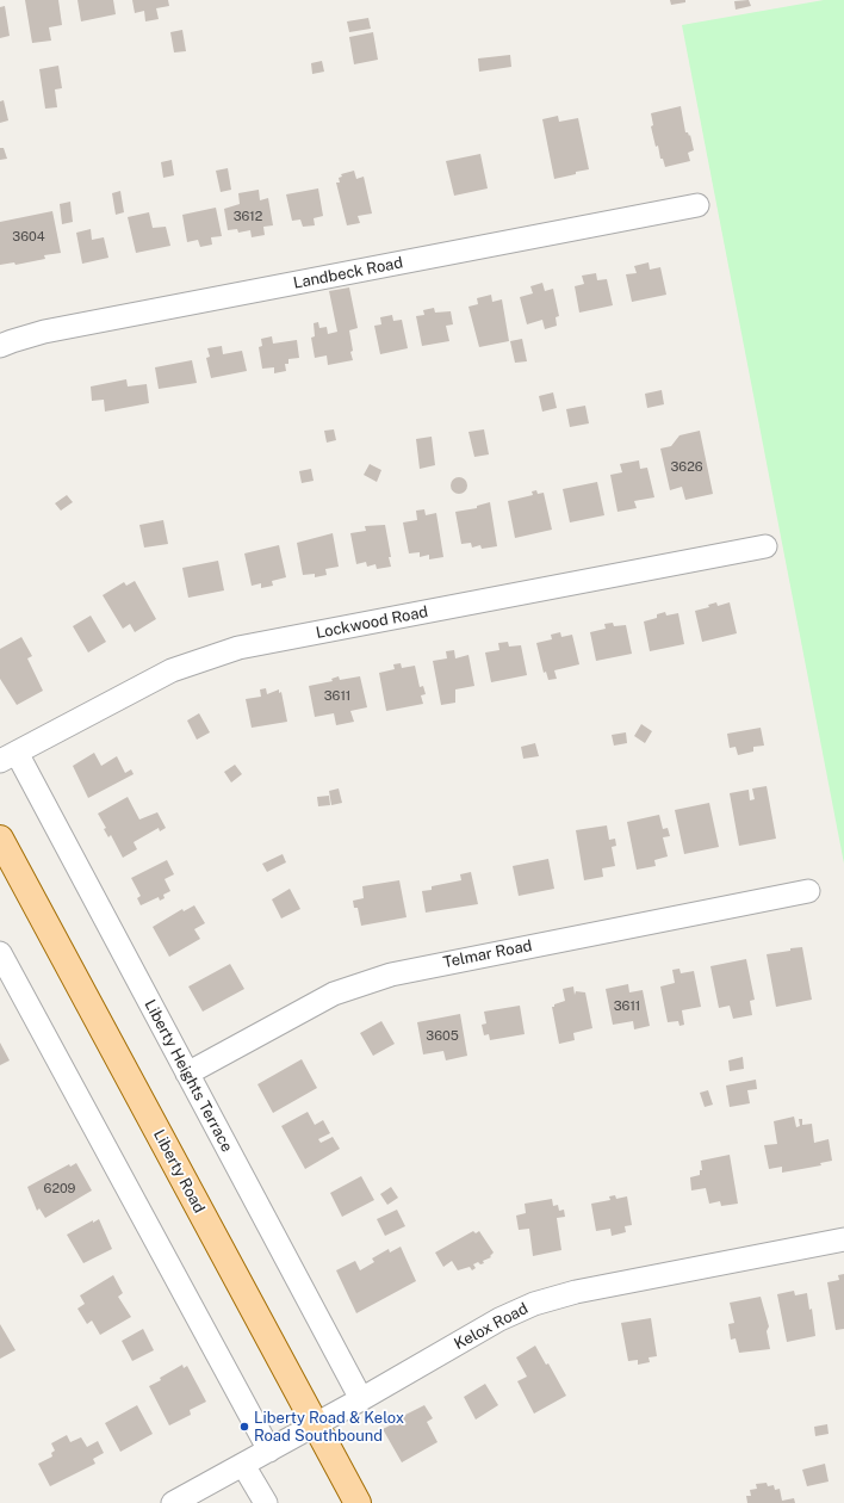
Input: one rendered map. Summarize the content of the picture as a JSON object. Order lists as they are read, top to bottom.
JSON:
{
  "streets": {
    "main road": ["Liberty Road"],
    "street": [
      "Landbeck Road",
      "Lockwood Road",
      "Telmar Road",
      "Liberty Heights Terrace",
      "Kelox Road"
    ]
  },
  "crossings": [
    ["Lockwood Road", "Liberty Heights Terrace"],
    ["Telmar Road", "Liberty Heights Terrace"],
    ["Liberty Heights Terrace", "Kelox Road"],
    ["Liberty Road", "Kelox Road"]
  ],
  "places": ["Liberty Road & Kelox Road Southbound"],
  "house_numbers": [
    "3612",
    "3604",
    "3626",
    "3611",
    "3611",
    "3605",
    "6209"
  ]
}
